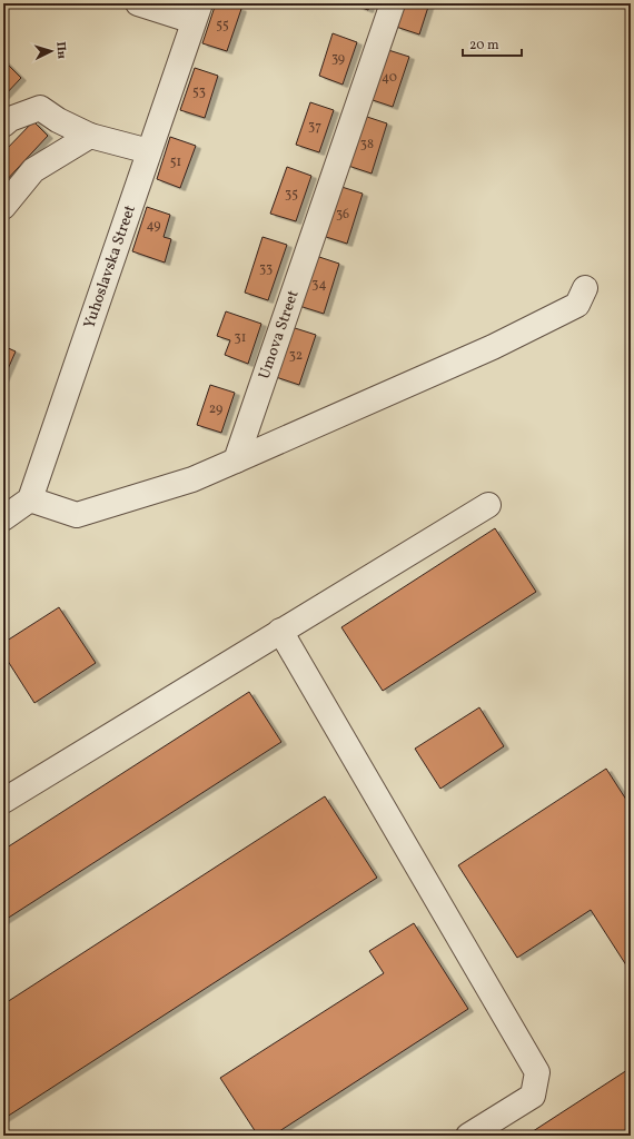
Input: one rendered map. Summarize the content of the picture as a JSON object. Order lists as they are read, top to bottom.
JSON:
{
  "streets": {
    "street": ["Yuhoslavska Street", "Umova Street"]
  },
  "house_numbers": [
    "55",
    "39",
    "40",
    "53",
    "37",
    "38",
    "51",
    "35",
    "36",
    "49",
    "33",
    "34",
    "31",
    "32",
    "29"
  ],
  "scale_bar": "20 m",
  "north": "right"
}
